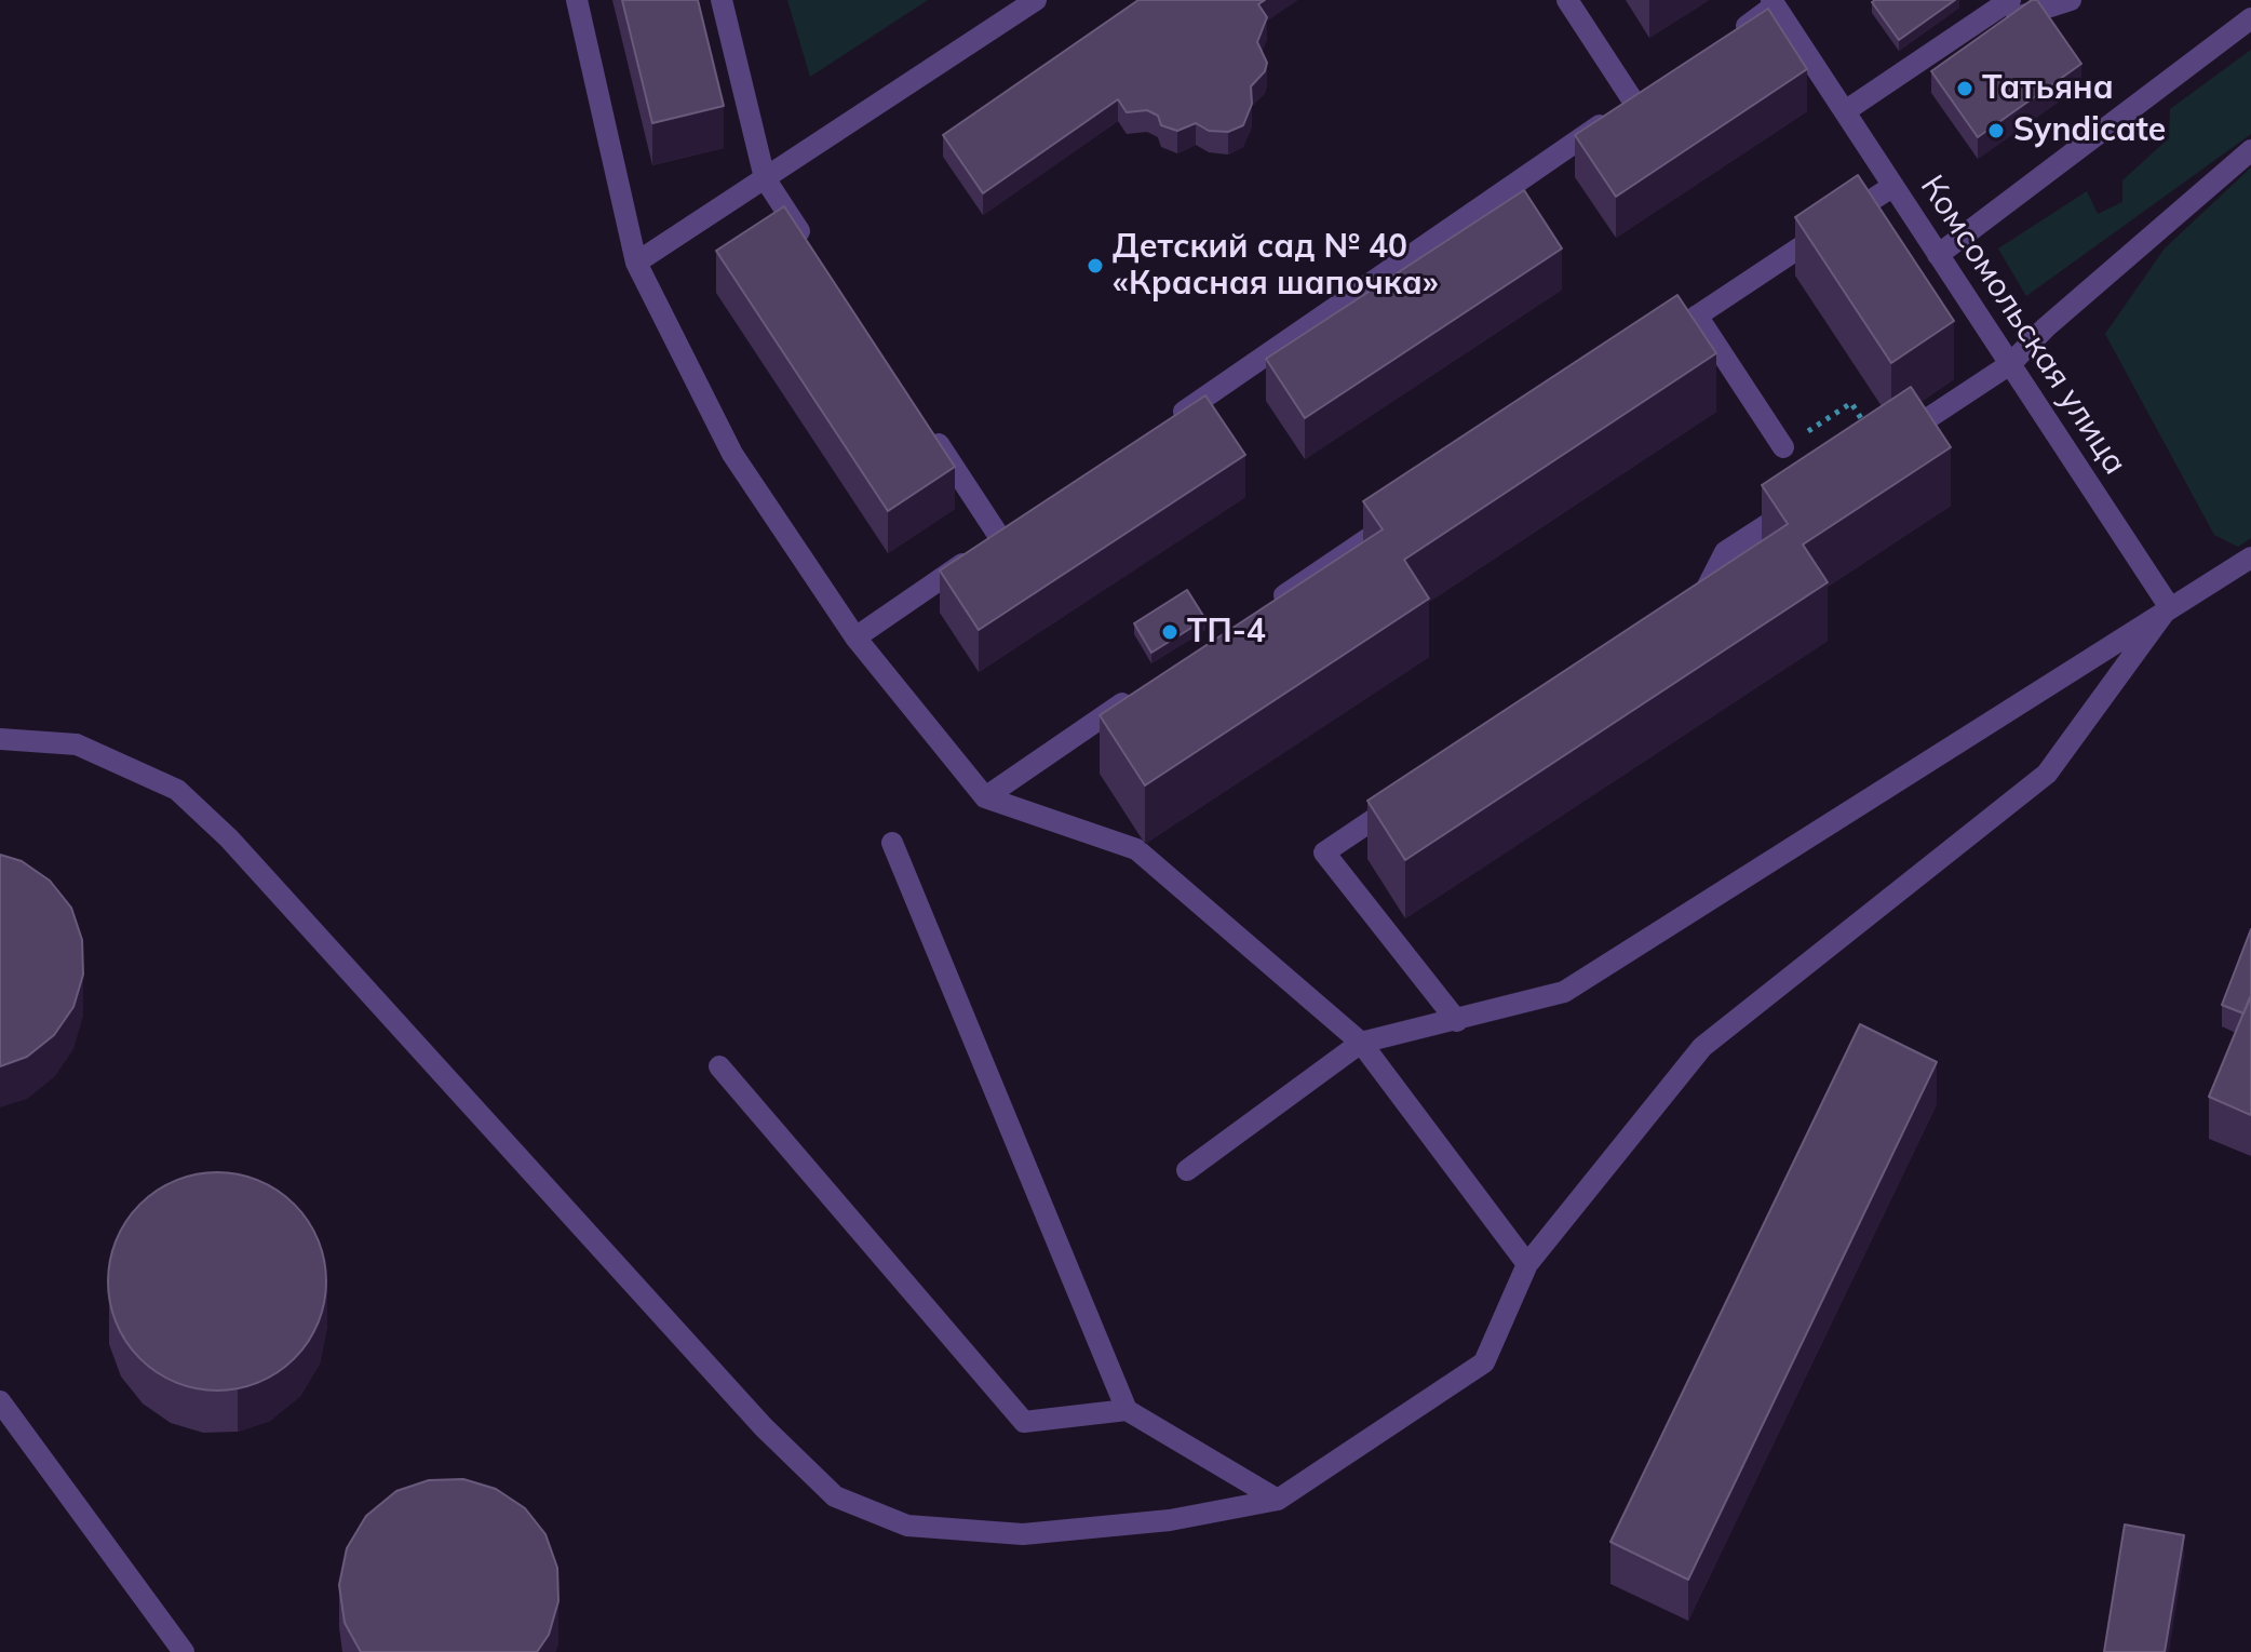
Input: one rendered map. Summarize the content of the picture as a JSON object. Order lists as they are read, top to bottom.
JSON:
{
  "streets": {
    "street": ["Комсомольская улица"]
  },
  "places": [
    "Татьяна",
    "Syndicate",
    "Детский сад № 40 «Красная шапочка»",
    "ТП-4"
  ]
}
